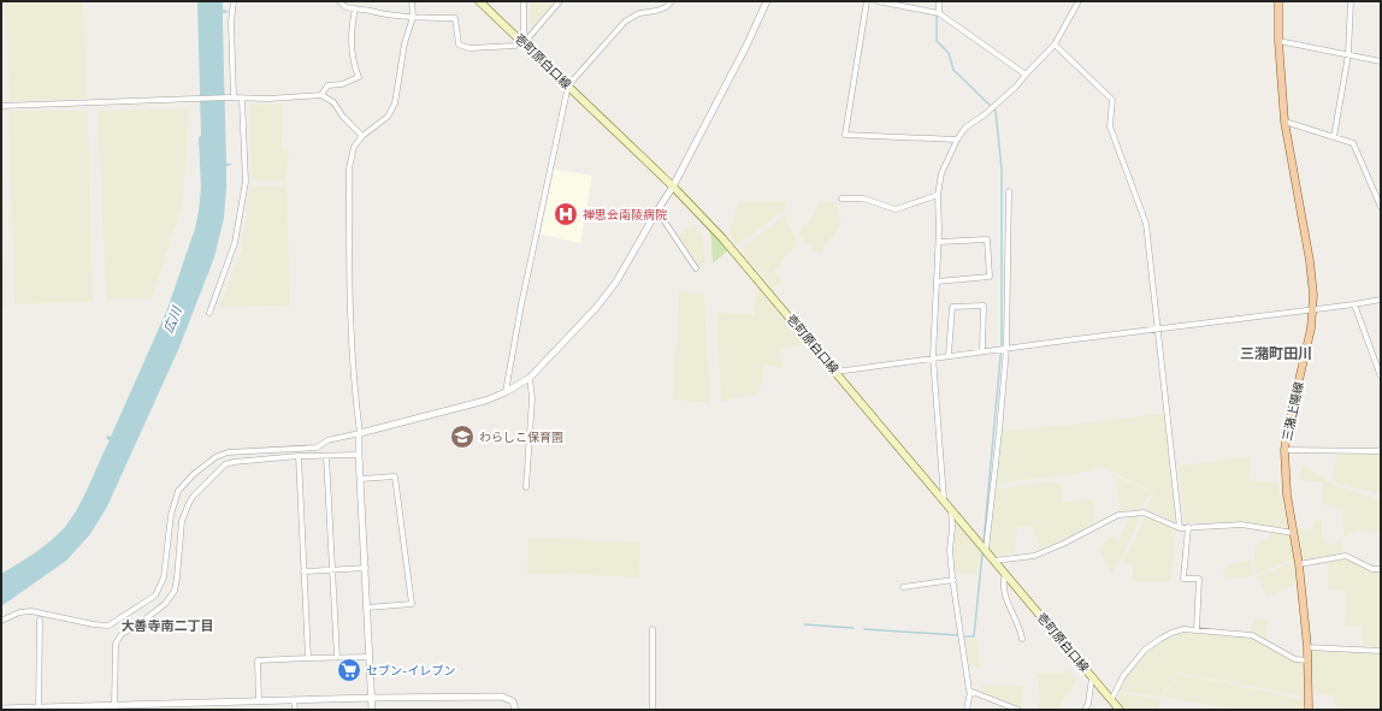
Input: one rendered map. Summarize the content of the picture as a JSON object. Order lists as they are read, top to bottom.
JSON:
{
  "streets": {
    "main road": ["壱町原白口線", "三潴上陽線"]
  },
  "districts": ["三潴町田川", "大善寺南二丁目"],
  "water": ["広川"],
  "places": {
    "hospital": ["禅思会南陵病院"],
    "school or university": ["わらしこ保育園"],
    "supermarket": ["セブン-イレブン"]
  }
}
